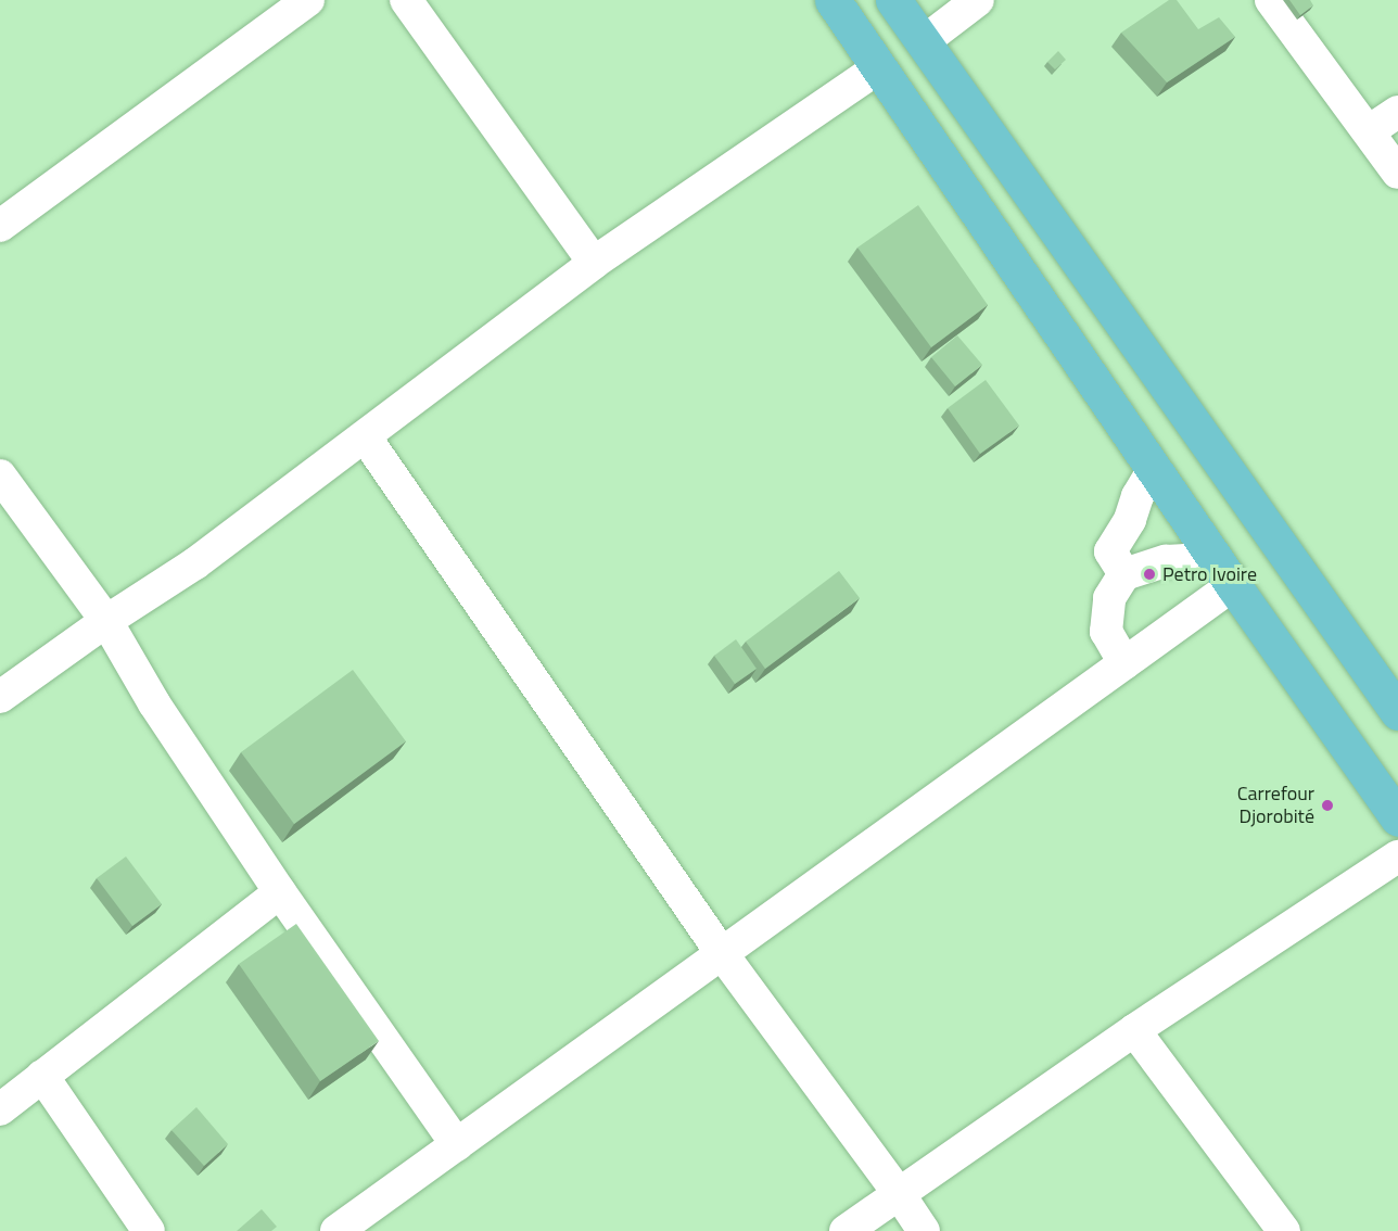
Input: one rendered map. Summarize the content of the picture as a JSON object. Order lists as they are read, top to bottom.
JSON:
{
  "places": ["Petro Ivoire", "Carrefour Djorobité"]
}
